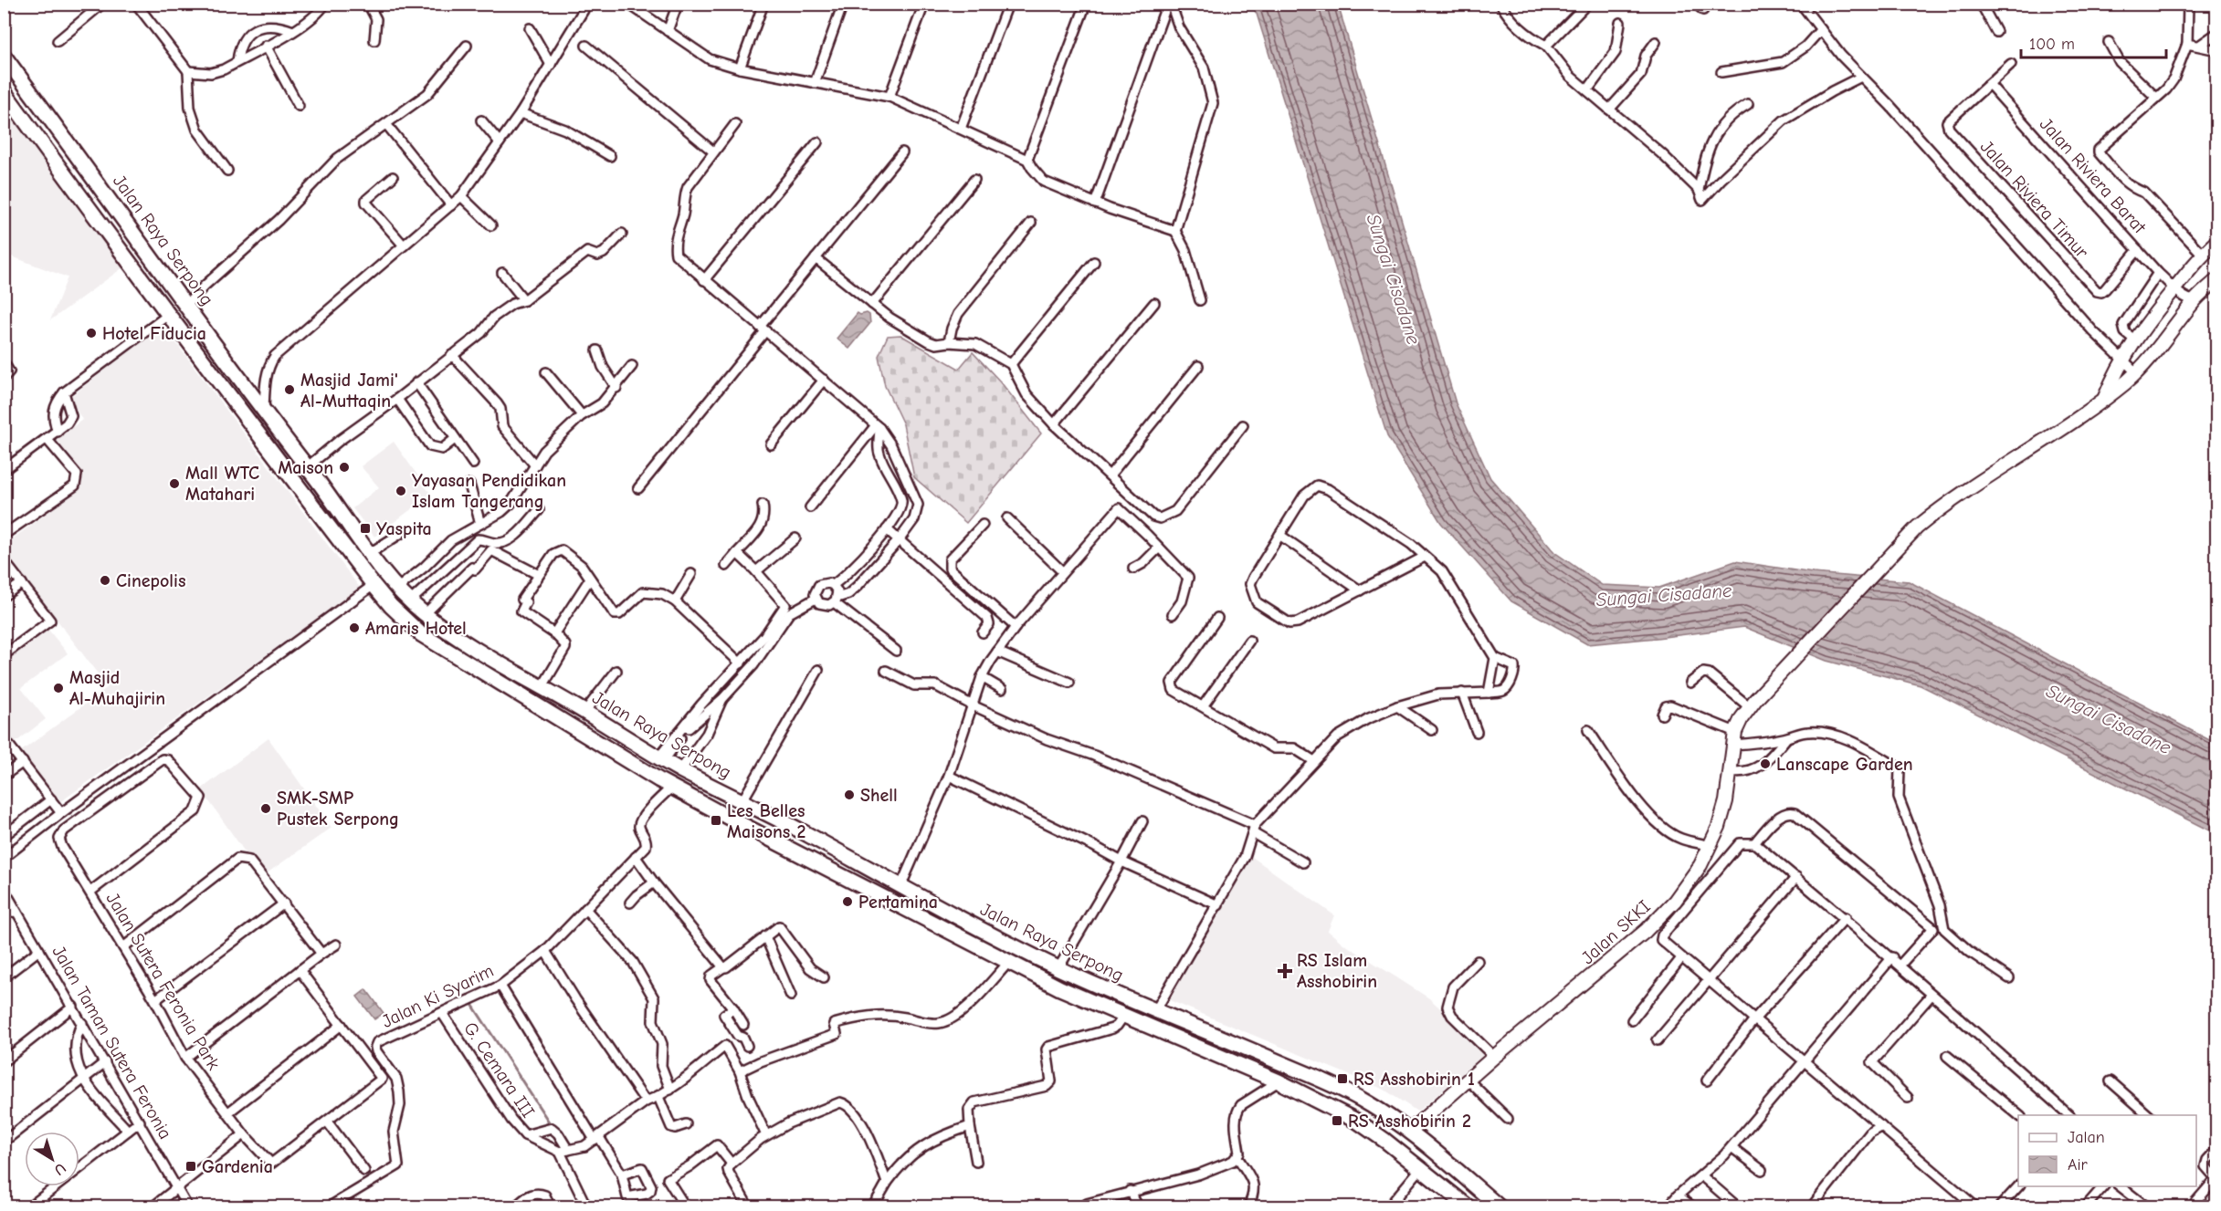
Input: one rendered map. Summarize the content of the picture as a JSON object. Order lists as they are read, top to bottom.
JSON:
{
  "streets": {
    "main road": ["Jalan Raya Serpong", "Jalan SKKI"],
    "street": [
      "Jalan Riviera Barat",
      "Jalan Riviera Timur",
      "Jalan Sutera Feronia Park",
      "Jalan Ki Syarim",
      "Jalan Taman Sutera Feronia",
      "G. Cemara III"
    ]
  },
  "crossings": [
    ["Jalan Riviera Barat", "Jalan Riviera Timur"],
    ["Jalan Riviera Barat", "Jalan SKKI"],
    ["Jalan Raya Serpong", "Jalan SKKI"],
    ["Jalan Raya Serpong", "Jalan Ki Syarim"],
    ["Jalan Ki Syarim", "G. Cemara III"]
  ],
  "water": ["Sungai Cisadane"],
  "places": {
    "other": [
      "Hotel Fiducia",
      "Masjid Jami' Al-Muttaqin",
      "Maison",
      "Mall WTC Matahari",
      "Yayasan Pendidikan Islam Tangerang",
      "Cinepolis",
      "Amaris Hotel",
      "Masjid Al-Muhajirin",
      "Lanscape Garden",
      "Shell",
      "SMK-SMP Pustek Serpong",
      "Pertamina"
    ],
    "transit": [
      "Yaspita",
      "Les Belles Maisons 2",
      "RS Asshobirin 1",
      "RS Asshobirin 2",
      "Gardenia"
    ],
    "health": ["RS Islam Asshobirin"]
  },
  "legend": ["Jalan", "Air"],
  "scale_bar": "100 m",
  "north": "bottom right"
}
